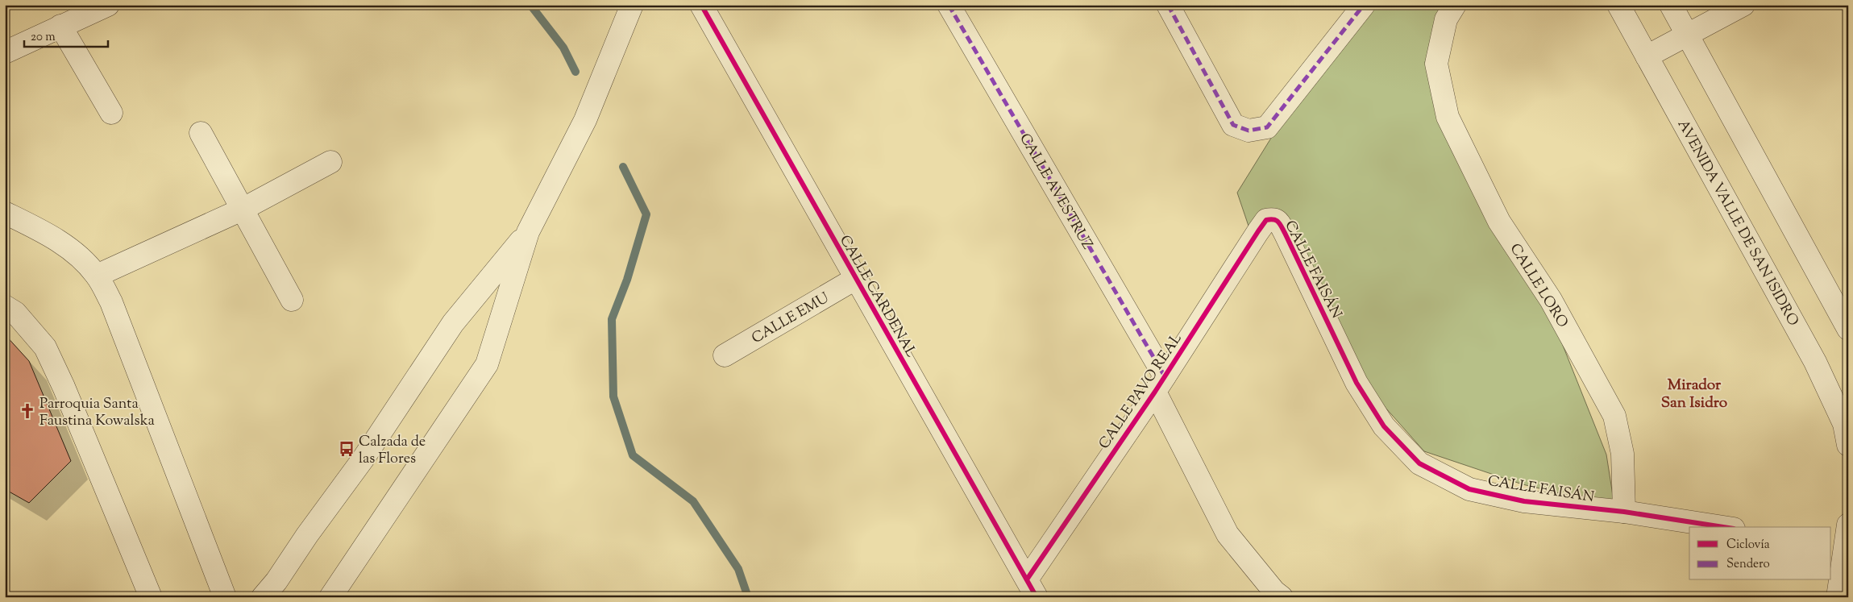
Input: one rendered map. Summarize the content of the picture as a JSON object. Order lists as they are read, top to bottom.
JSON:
{
  "streets": {
    "street": [
      "CALLE AVESTRUZ",
      "AVENIDA VALLE DE SAN ISIDRO",
      "CALLE FAISÁN",
      "CALLE LORO",
      "CALLE CARDENAL",
      "CALLE EMU",
      "CALLE PAVO REAL"
    ]
  },
  "crossings": [
    ["CALLE AVESTRUZ", "CALLE PAVO REAL"],
    ["CALLE FAISÁN", "CALLE LORO"],
    ["CALLE FAISÁN", "CALLE PAVO REAL"],
    ["CALLE CARDENAL", "CALLE EMU"],
    ["CALLE CARDENAL", "CALLE PAVO REAL"]
  ],
  "districts": ["Mirador San Isidro"],
  "places": {
    "church": ["Parroquia Santa Faustina Kowalska"],
    "bus stop": ["Calzada de las Flores"]
  },
  "legend": ["Ciclovía", "Sendero"],
  "scale_bar": "20 m"
}
